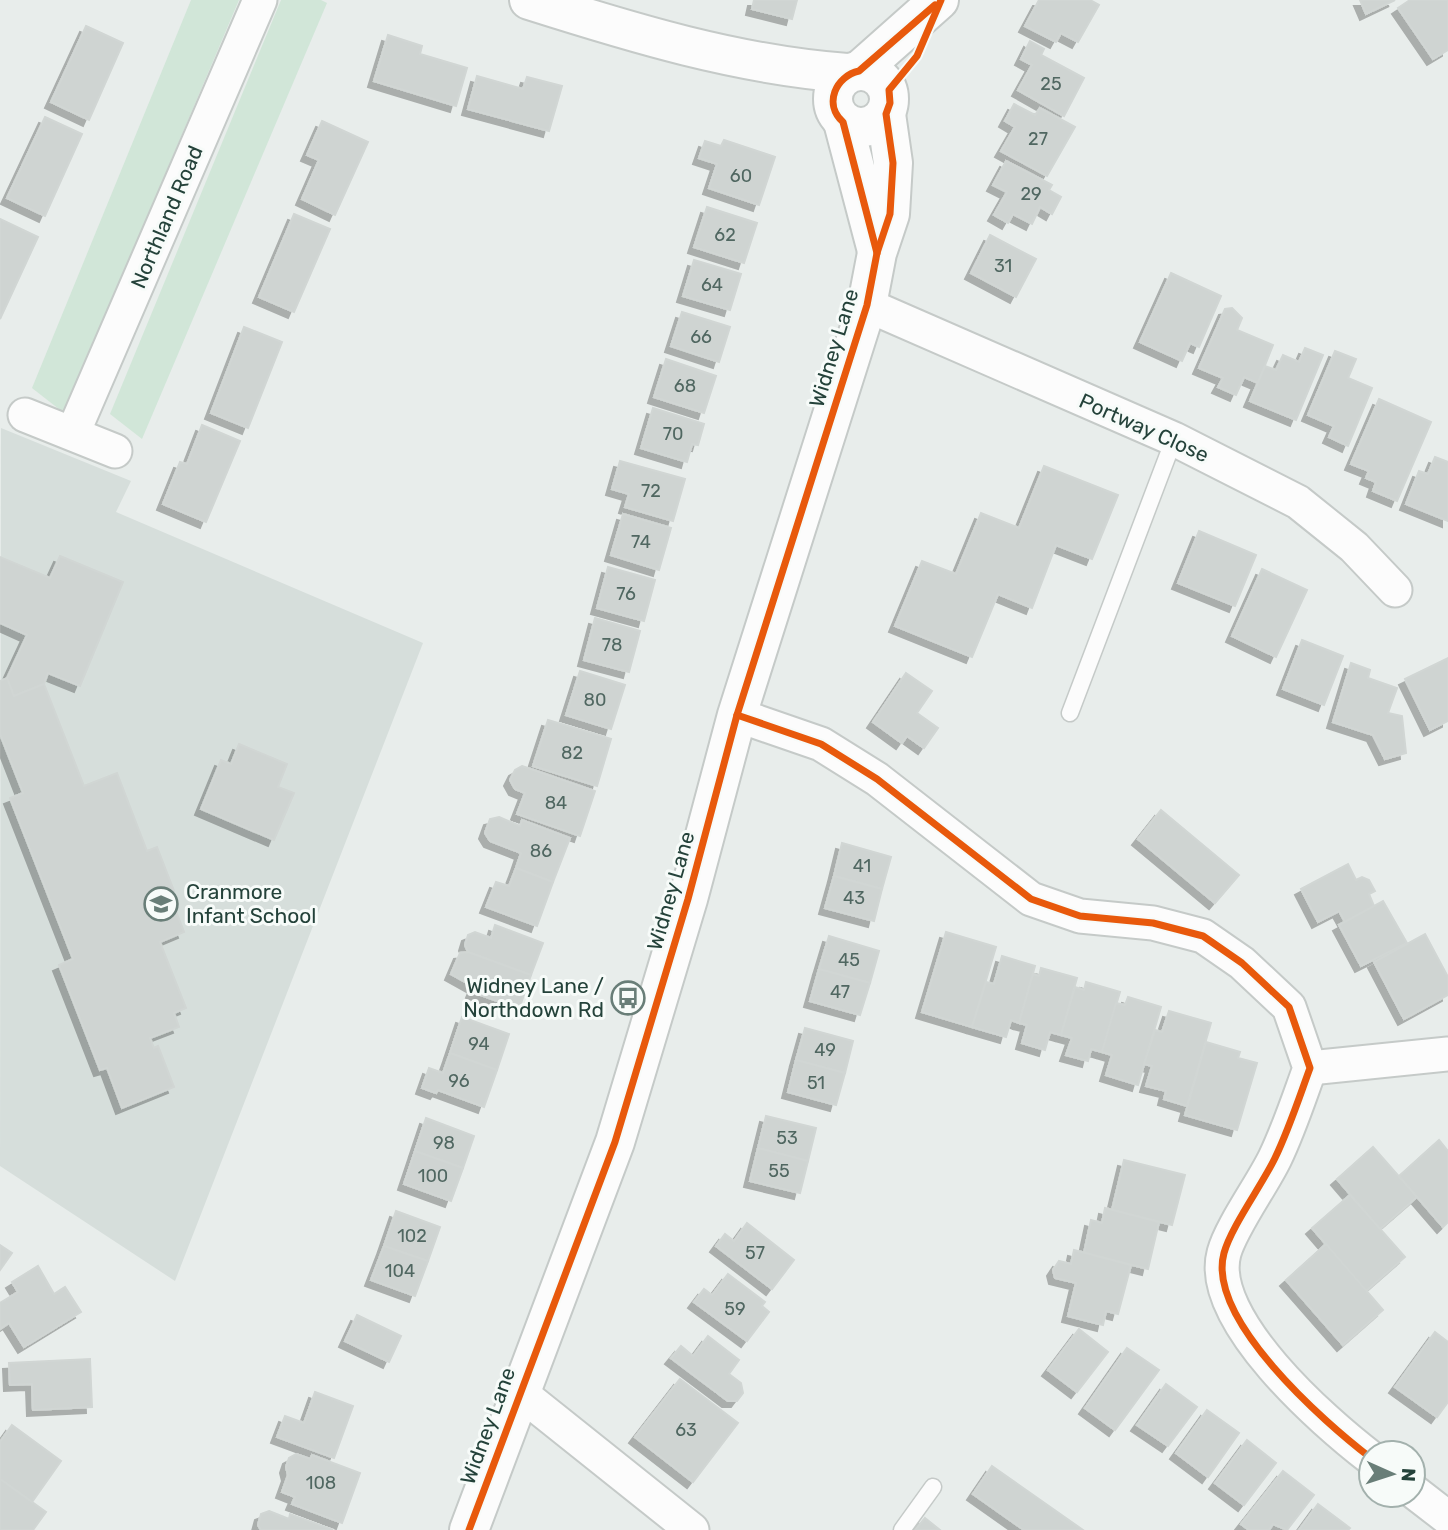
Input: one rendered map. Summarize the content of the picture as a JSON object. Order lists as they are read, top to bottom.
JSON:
{
  "streets": {
    "street": ["Northland Road", "Widney Lane", "Portway Close"]
  },
  "crossings": [
    ["Widney Lane", "Portway Close"]
  ],
  "places": {
    "school or university": ["Cranmore Infant School"],
    "bus stop": ["Widney Lane / Northdown Rd"]
  },
  "house_numbers": [
    "25",
    "27",
    "60",
    "29",
    "62",
    "31",
    "64",
    "66",
    "68",
    "70",
    "72",
    "74",
    "76",
    "78",
    "80",
    "82",
    "84",
    "86",
    "41",
    "43",
    "45",
    "47",
    "94",
    "49",
    "96",
    "51",
    "53",
    "98",
    "55",
    "100",
    "102",
    "57",
    "104",
    "59",
    "63",
    "108"
  ],
  "north": "right"
}
